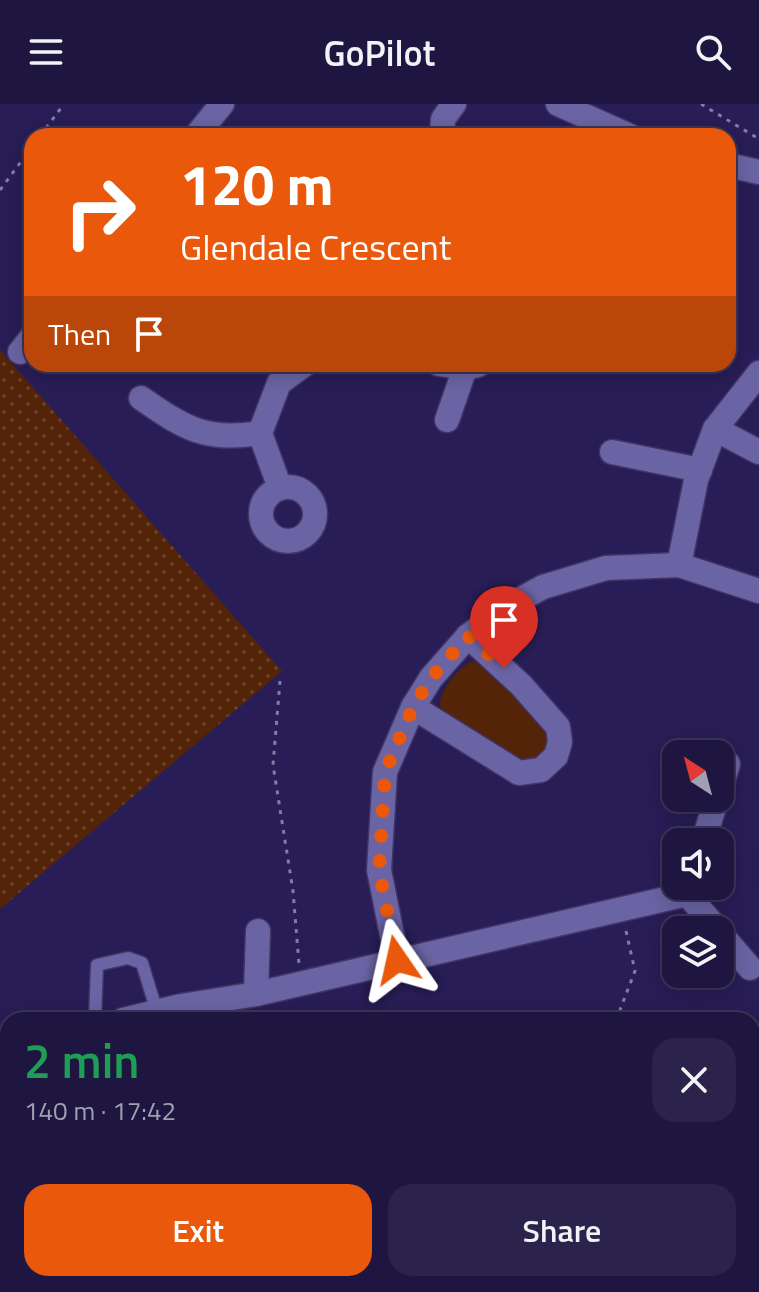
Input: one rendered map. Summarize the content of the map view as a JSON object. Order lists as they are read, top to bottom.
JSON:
{
  "north": "top left",
  "page": {
    "header": "GoPilot",
    "turn": ["120 m", "Glendale Crescent"],
    "then": "Then",
    "heading": ["2 min", "140 m · 17:42"],
    "buttons": ["Exit", "Share"]
  }
}
